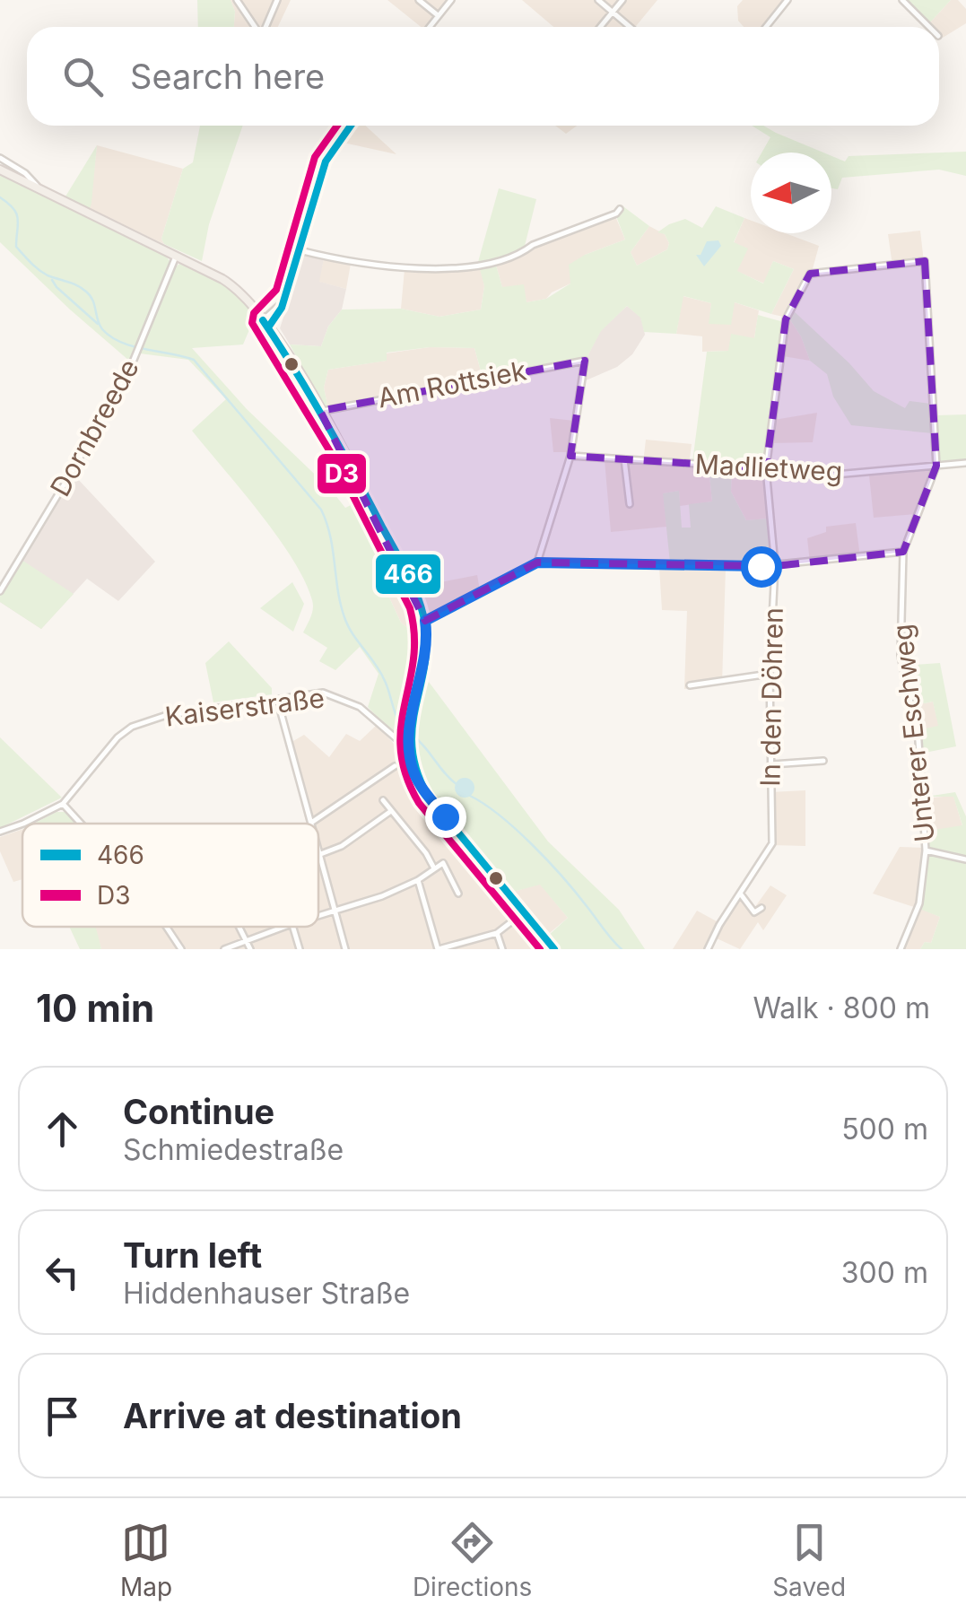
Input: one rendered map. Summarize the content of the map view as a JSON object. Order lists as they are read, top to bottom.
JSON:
{
  "streets": {
    "street": [
      "Am Rottsiek",
      "Dornbreede",
      "Madlietweg",
      "In den Döhren",
      "Kaiserstraße",
      "Unterer Eschweg"
    ]
  },
  "crossings": [
    ["Am Rottsiek", "Madlietweg"],
    ["Madlietweg", "In den Döhren"],
    ["Madlietweg", "Unterer Eschweg"],
    ["In den Döhren", "Unterer Eschweg"]
  ],
  "lines": ["transit line 466", "transit line D3"],
  "legend": ["466", "D3"],
  "north": "left",
  "page": {
    "search": "Search here",
    "heading": ["10 min", "Walk · 800 m"],
    "list": [
      ["Continue", "Schmiedestraße", "500 m"],
      ["Turn left", "Hiddenhauser Straße", "300 m"],
      "Arrive at destination"
    ],
    "nav": ["Map", "Directions", "Saved"]
  }
}
